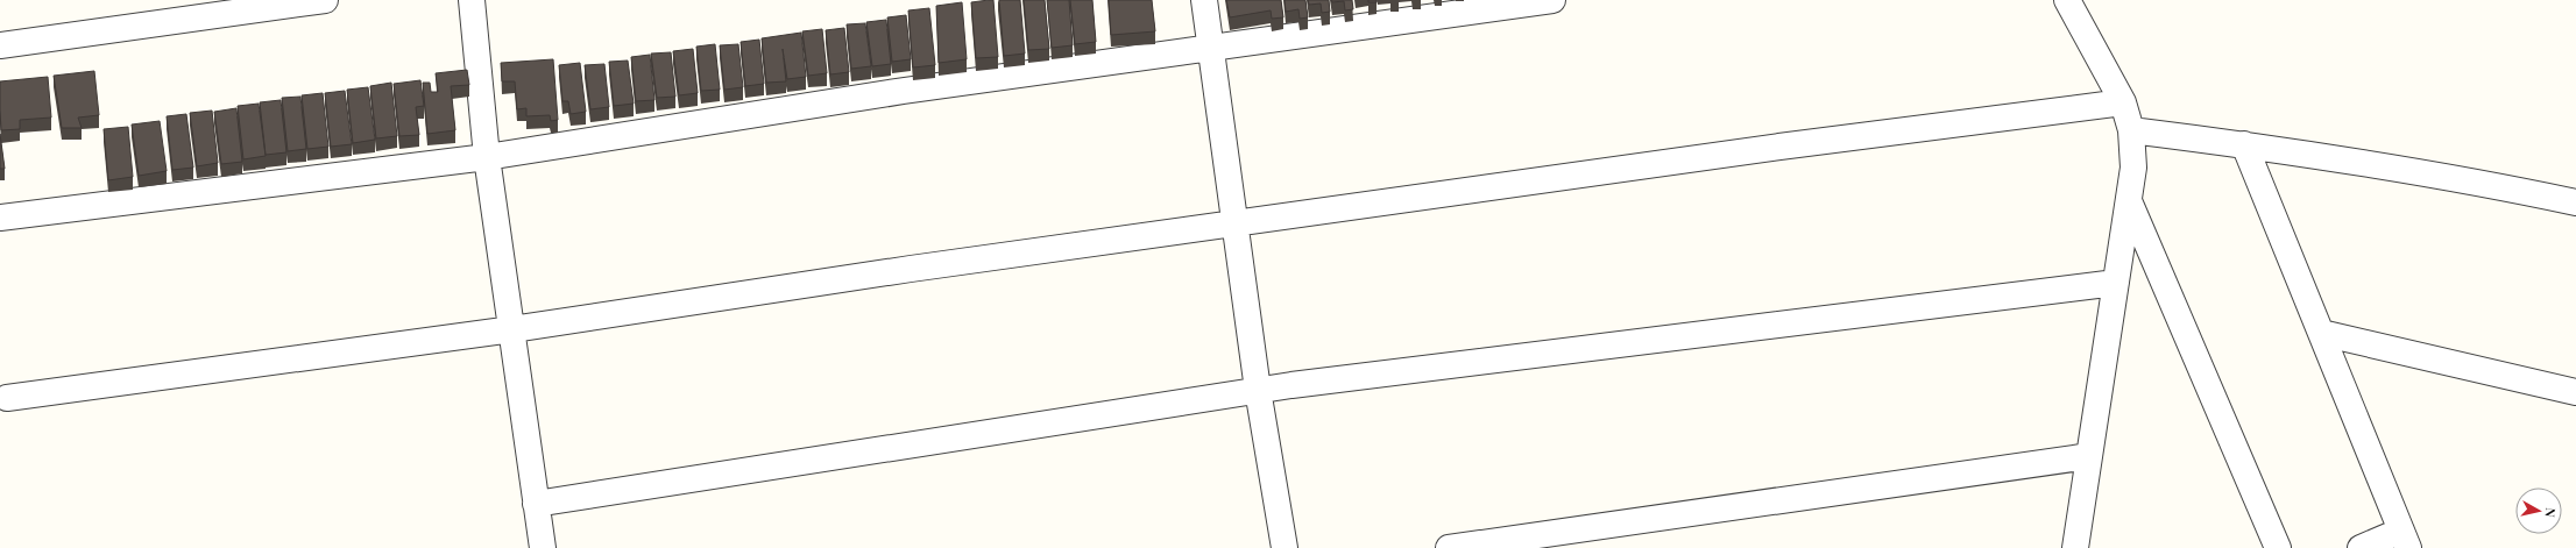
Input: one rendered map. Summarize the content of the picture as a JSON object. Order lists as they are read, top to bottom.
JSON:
{
  "north": "right"
}
